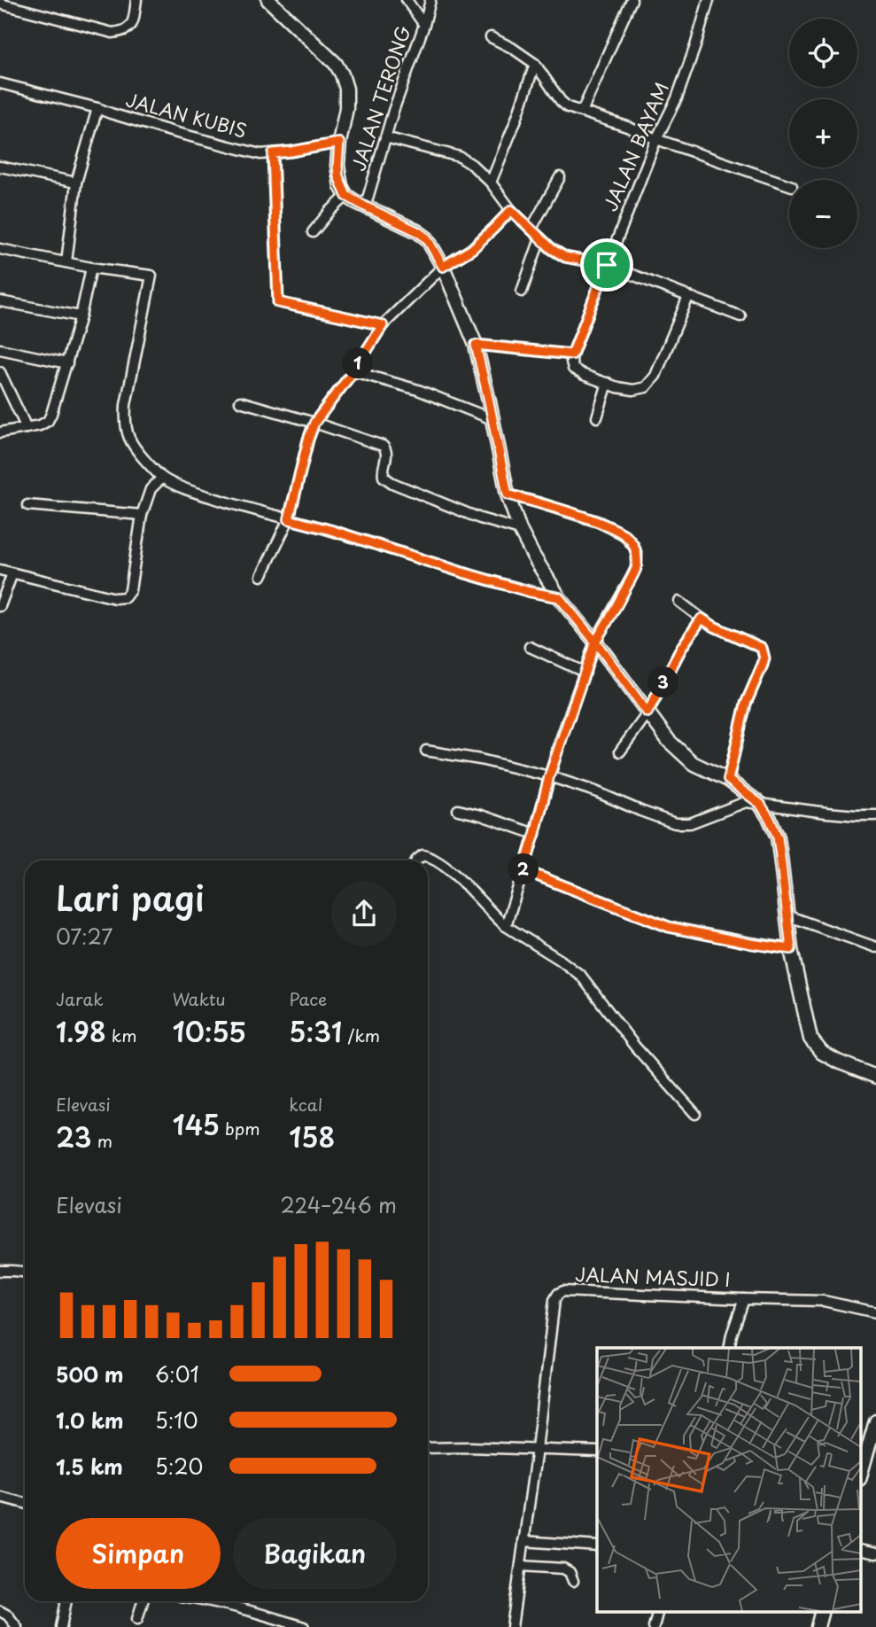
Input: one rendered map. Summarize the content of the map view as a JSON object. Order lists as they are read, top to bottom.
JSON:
{
  "streets": {
    "street": [
      "JALAN TERONG",
      "JALAN KUBIS",
      "JALAN BAYAM",
      "JALAN MASJID I"
    ]
  },
  "page": {
    "map_buttons": ["+", "−"],
    "pins": ["1", "3", "2"],
    "heading": ["Lari pagi", "07:27"],
    "stats": [
      ["Jarak", "1.98 km"],
      ["Waktu", "10:55"],
      ["Pace", "5:31 /km"],
      ["Elevasi", "23 m"],
      ["145 bpm"],
      ["kcal", "158"]
    ],
    "chart": ["Elevasi", "224–246 m"],
    "list": [
      {
        "name": "500 m",
        "note": "6:01"
      },
      {
        "name": "1.0 km",
        "note": "5:10"
      },
      {
        "name": "1.5 km",
        "note": "5:20"
      }
    ],
    "buttons": ["Simpan", "Bagikan"]
  }
}
